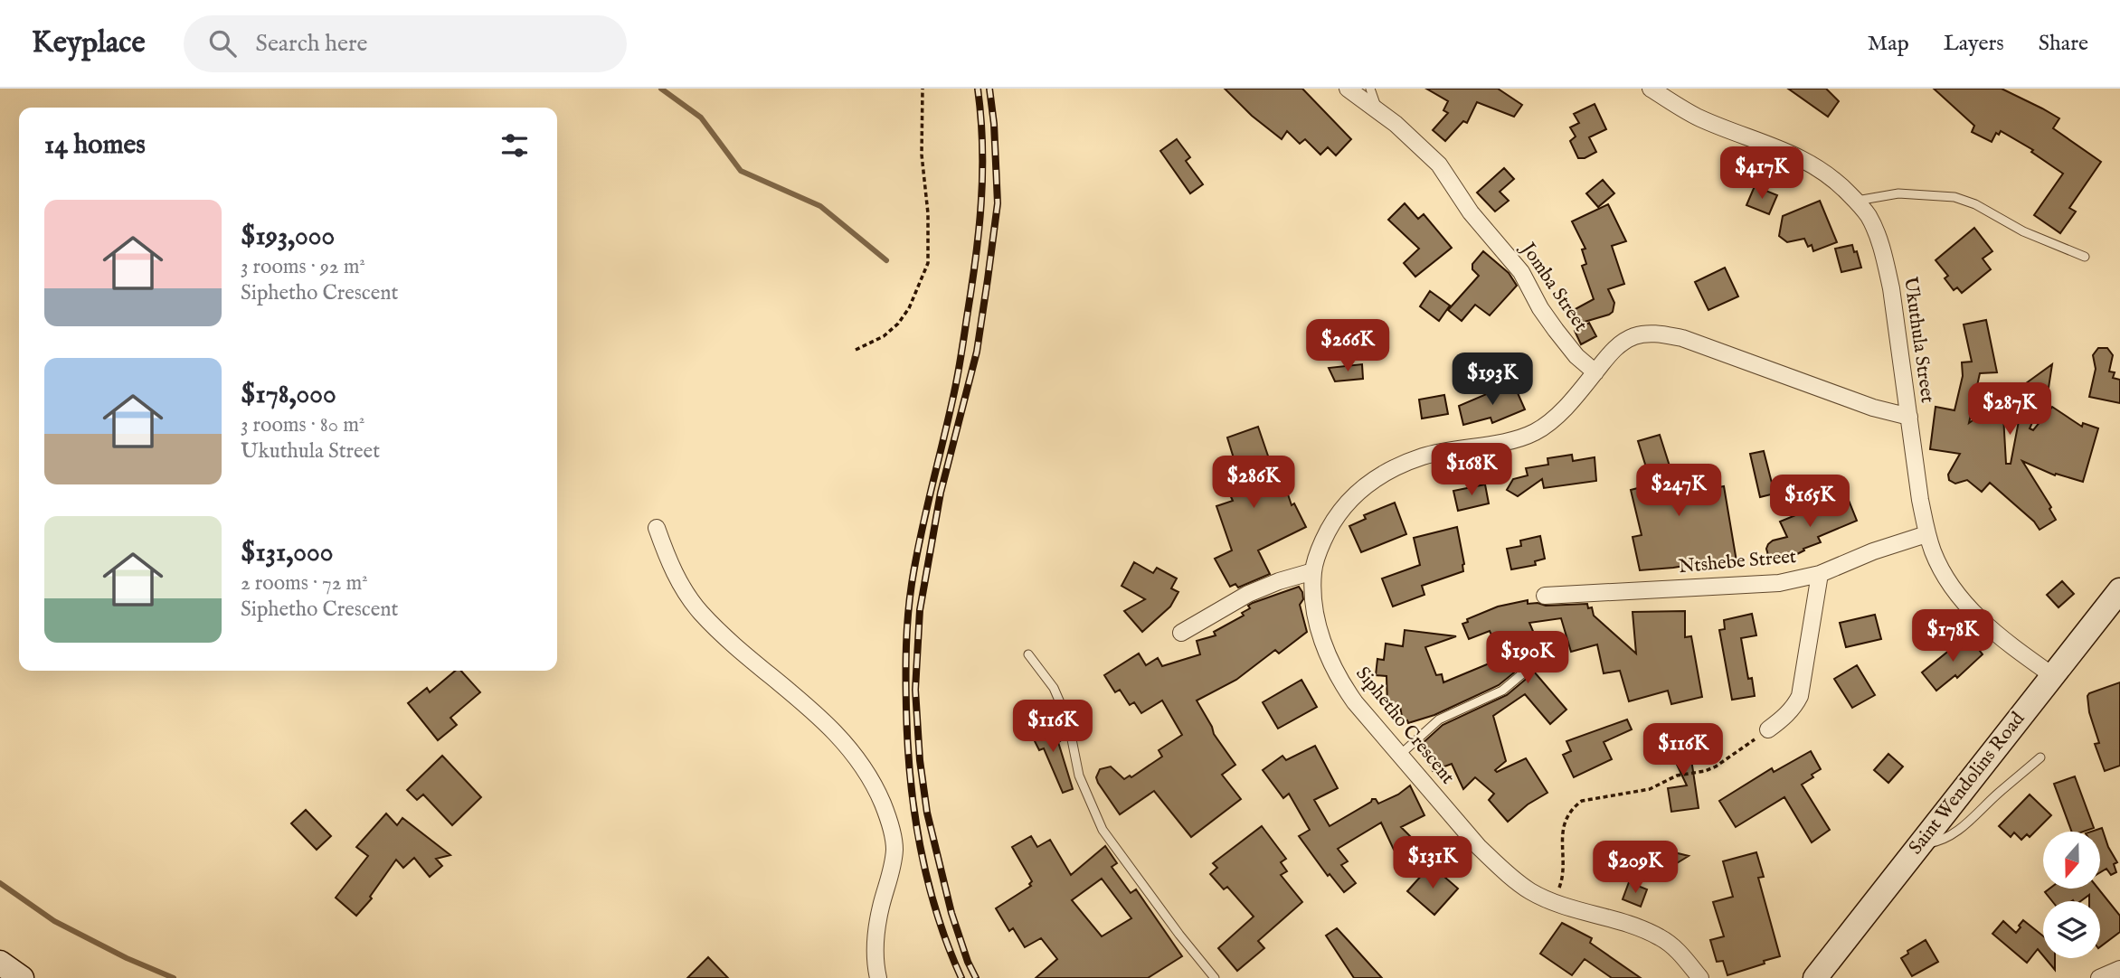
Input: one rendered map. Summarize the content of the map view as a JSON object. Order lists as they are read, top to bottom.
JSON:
{
  "streets": {
    "street": [
      "Jomba Street",
      "Ukuthula Street",
      "Ntshebe Street",
      "Siphetho Crescent",
      "Saint Wendolins Road"
    ]
  },
  "crossings": [
    ["Jomba Street", "Siphetho Crescent"],
    ["Ukuthula Street", "Ntshebe Street"],
    ["Ukuthula Street", "Saint Wendolins Road"]
  ],
  "north": "bottom",
  "page": {
    "header": "Keyplace",
    "search": "Search here",
    "nav": ["Map", "Layers", "Share"],
    "heading": "14 homes",
    "price": [
      "$417K",
      "$266K",
      "$193K",
      "$287K",
      "$168K",
      "$286K",
      "$247K",
      "$165K",
      "$178K",
      "$190K",
      "$116K",
      "$116K",
      "$131K",
      "$209K"
    ],
    "list": [
      {
        "name": "$193,000",
        "note": "3 rooms · 92 m² · Siphetho Crescent"
      },
      {
        "name": "$178,000",
        "note": "3 rooms · 80 m² · Ukuthula Street"
      },
      {
        "name": "$131,000",
        "note": "2 rooms · 72 m² · Siphetho Crescent"
      }
    ]
  }
}
